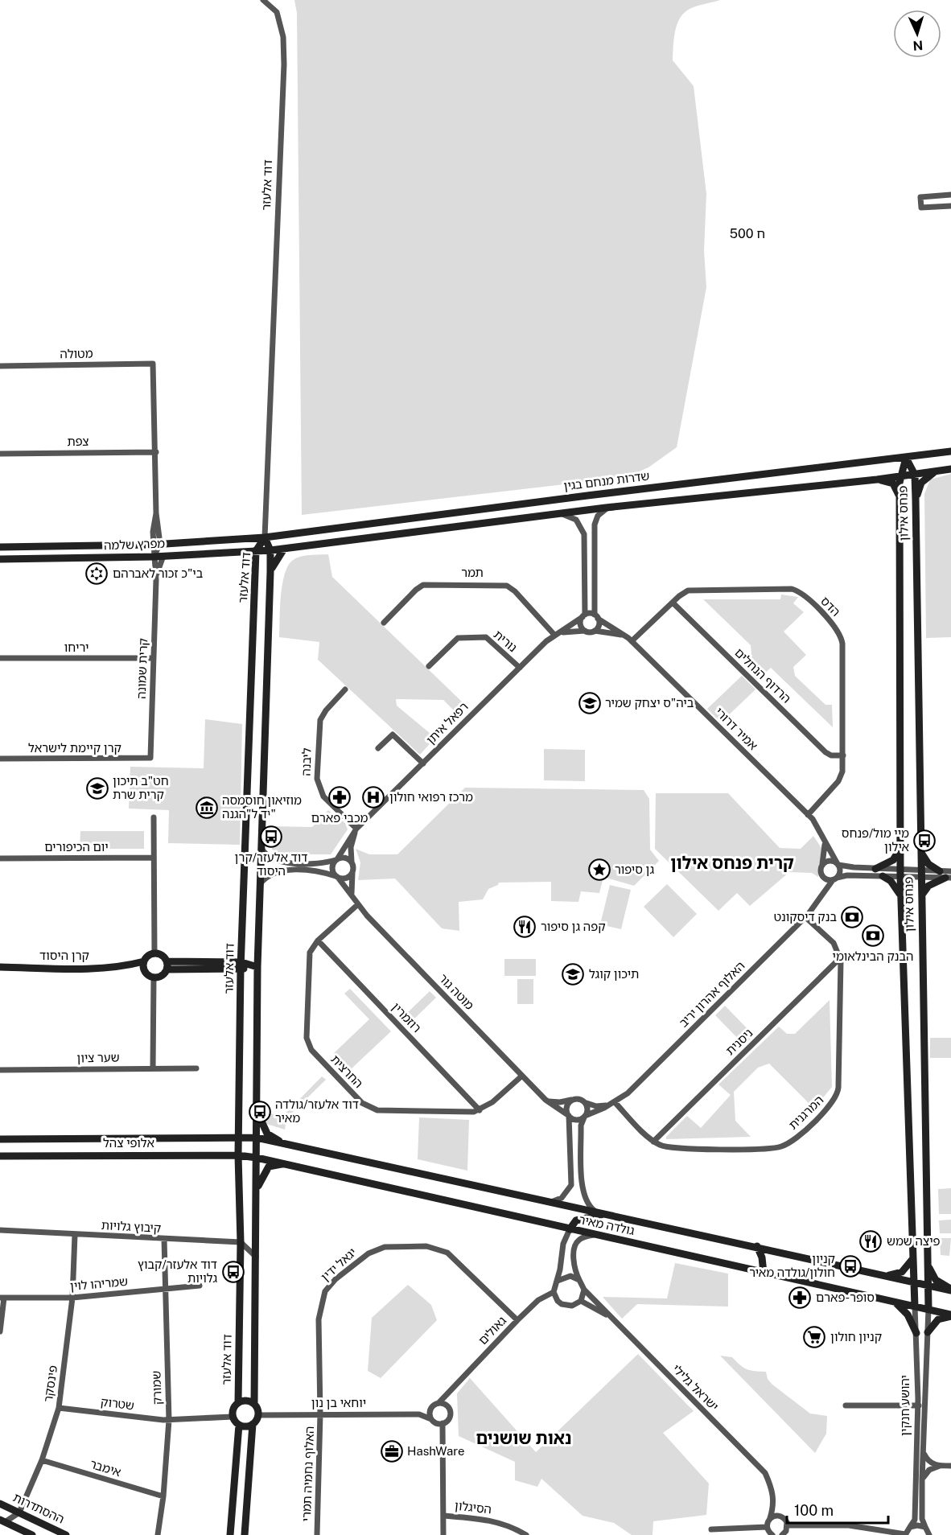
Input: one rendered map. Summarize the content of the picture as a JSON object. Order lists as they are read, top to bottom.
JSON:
{
  "streets": {
    "street": [
      "דוד אלעזר",
      "מטולה",
      "צפת",
      "שדרות מנחם בגין",
      "פנחס אילון",
      "מפרץ שלמה",
      "תמר",
      "הדס",
      "נורית",
      "יריחו",
      "קרית שמונה",
      "הרדוף הנחלים",
      "רפאל איתן",
      "אמיר דרורי",
      "קרן קיימת לישראל",
      "ליבנה",
      "יום הכיפורים",
      "קרן היסוד",
      "מוטה גור",
      "האלוף אהרון יריב",
      "רוזמרין",
      "ניסנית",
      "שער ציון",
      "החרצית",
      "המרגנית",
      "אלופי צהל",
      "גולדה מאיר",
      "קיבוץ גלויות",
      "יגאל ידין",
      "שמריהו לוין",
      "גאולים",
      "פינסקר",
      "שמורק",
      "ישראל גלילי",
      "יוחאי בן נון",
      "שטרוק",
      "יהושע חנקין",
      "אימבר",
      "האלוף נחמיה תמרי",
      "הסיגלון",
      "ההסתדרות"
    ]
  },
  "crossings": [
    ["דוד אלעזר", "שדרות מנחם בגין"],
    ["דוד אלעזר", "מפרץ שלמה"],
    ["דוד אלעזר", "אלופי צהל"],
    ["דוד אלעזר", "גולדה מאיר"],
    ["דוד אלעזר", "קיבוץ גלויות"],
    ["דוד אלעזר", "יוחאי בן נון"],
    ["דוד אלעזר", "שטרוק"],
    ["מטולה", "צפת"],
    ["שדרות מנחם בגין", "פנחס אילון"],
    ["שדרות מנחם בגין", "מפרץ שלמה"],
    ["פנחס אילון", "גולדה מאיר"],
    ["פנחס אילון", "יהושע חנקין"],
    ["מפרץ שלמה", "קרית שמונה"],
    ["תמר", "רפאל איתן"],
    ["הדס", "הרדוף הנחלים"],
    ["הדס", "אמיר דרורי"],
    ["נורית", "רפאל איתן"],
    ["יריחו", "קרית שמונה"],
    ["קרית שמונה", "קרן קיימת לישראל"],
    ["רפאל איתן", "אמיר דרורי"],
    ["רפאל איתן", "ליבנה"],
    ["רפאל איתן", "מוטה גור"],
    ["אמיר דרורי", "האלוף אהרון יריב"],
    ["מוטה גור", "האלוף אהרון יריב"],
    ["מוטה גור", "החרצית"],
    ["האלוף אהרון יריב", "המרגנית"],
    ["רוזמרין", "החרצית"],
    ["ניסנית", "המרגנית"],
    ["אלופי צהל", "גולדה מאיר"],
    ["גולדה מאיר", "יהושע חנקין"],
    ["קיבוץ גלויות", "פינסקר"],
    ["קיבוץ גלויות", "שמורק"],
    ["יגאל ידין", "גאולים"],
    ["יגאל ידין", "יוחאי בן נון"],
    ["יגאל ידין", "האלוף נחמיה תמרי"],
    ["שמריהו לוין", "פינסקר"],
    ["שמריהו לוין", "שמורק"],
    ["גאולים", "ישראל גלילי"],
    ["גאולים", "יוחאי בן נון"],
    ["פינסקר", "שטרוק"],
    ["פינסקר", "אימבר"],
    ["פינסקר", "ההסתדרות"],
    ["שמורק", "שטרוק"],
    ["שמורק", "אימבר"],
    ["יוחאי בן נון", "שטרוק"],
    ["יוחאי בן נון", "האלוף נחמיה תמרי"]
  ],
  "districts": ["ח 500", "קרית פנחס אילון", "נאות שושנים"],
  "places": {
    "synagogue": ["בי\"כ זכור לאברהם"],
    "school or university": ["ביה\"ס יצחק שמיר", "חט\"ב תיכון קרית שרת", "תיכון קוגל"],
    "pharmacy": ["מכבי פארם", "סופר-פארם"],
    "hospital": ["מרכז רפואי חולון"],
    "museum": ["מוזיאון חוסמסה יד ל\"הגנה\""],
    "bus stop": [
      "דוד אלעזר/קרן היסוד",
      "מיי מול/פנחס אילון",
      "דוד אלעזר/גולדה מאיר",
      "קניון חולון/גולדה מאיר",
      "דוד אלעזר/קבוץ גלויות"
    ],
    "place": ["גן סיפור"],
    "bank": ["בנק דיסקונט", "הבנק הבינלאומי"],
    "restaurant": ["קפה גן סיפור", "פיצה שמש"],
    "supermarket": ["קניון חולון"],
    "office": ["HashWare"]
  },
  "scale_bar": "100 m",
  "north": "bottom"
}
